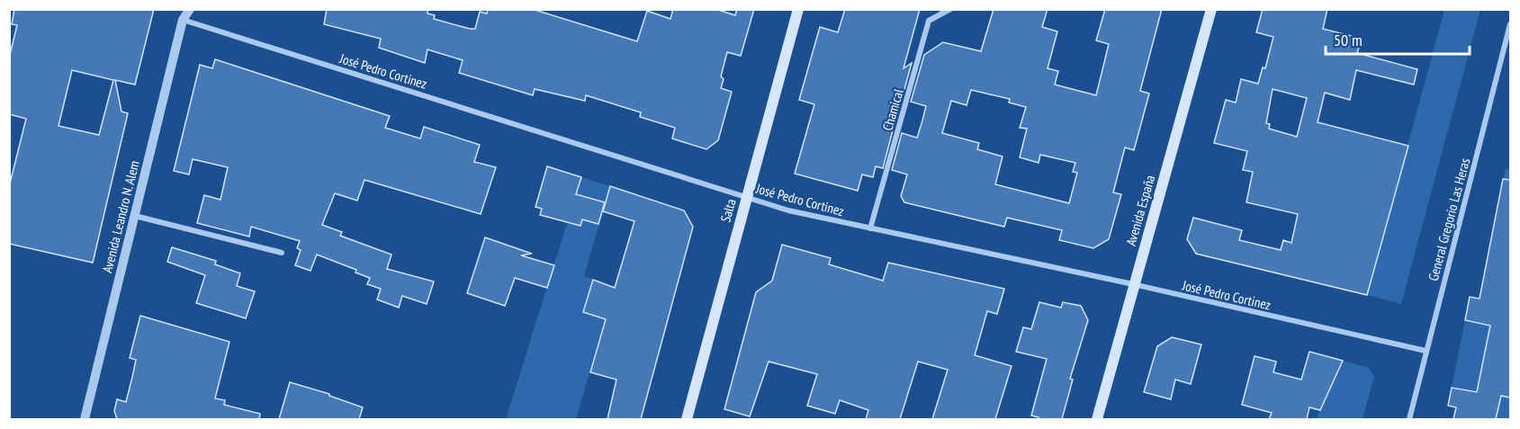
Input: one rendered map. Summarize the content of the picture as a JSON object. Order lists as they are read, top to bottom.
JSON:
{
  "streets": {
    "main road": ["Salta", "Avenida España"],
    "street": [
      "José Pedro Cortinez",
      "Chamical",
      "Avenida Leandro N. Alem",
      "General Gregorio Las Heras"
    ]
  },
  "crossings": [
    ["José Pedro Cortinez", "Chamical"],
    ["José Pedro Cortinez", "Salta"],
    ["José Pedro Cortinez", "Avenida España"],
    ["José Pedro Cortinez", "Avenida Leandro N. Alem"],
    ["José Pedro Cortinez", "General Gregorio Las Heras"]
  ],
  "scale_bar": "50 m"
}
